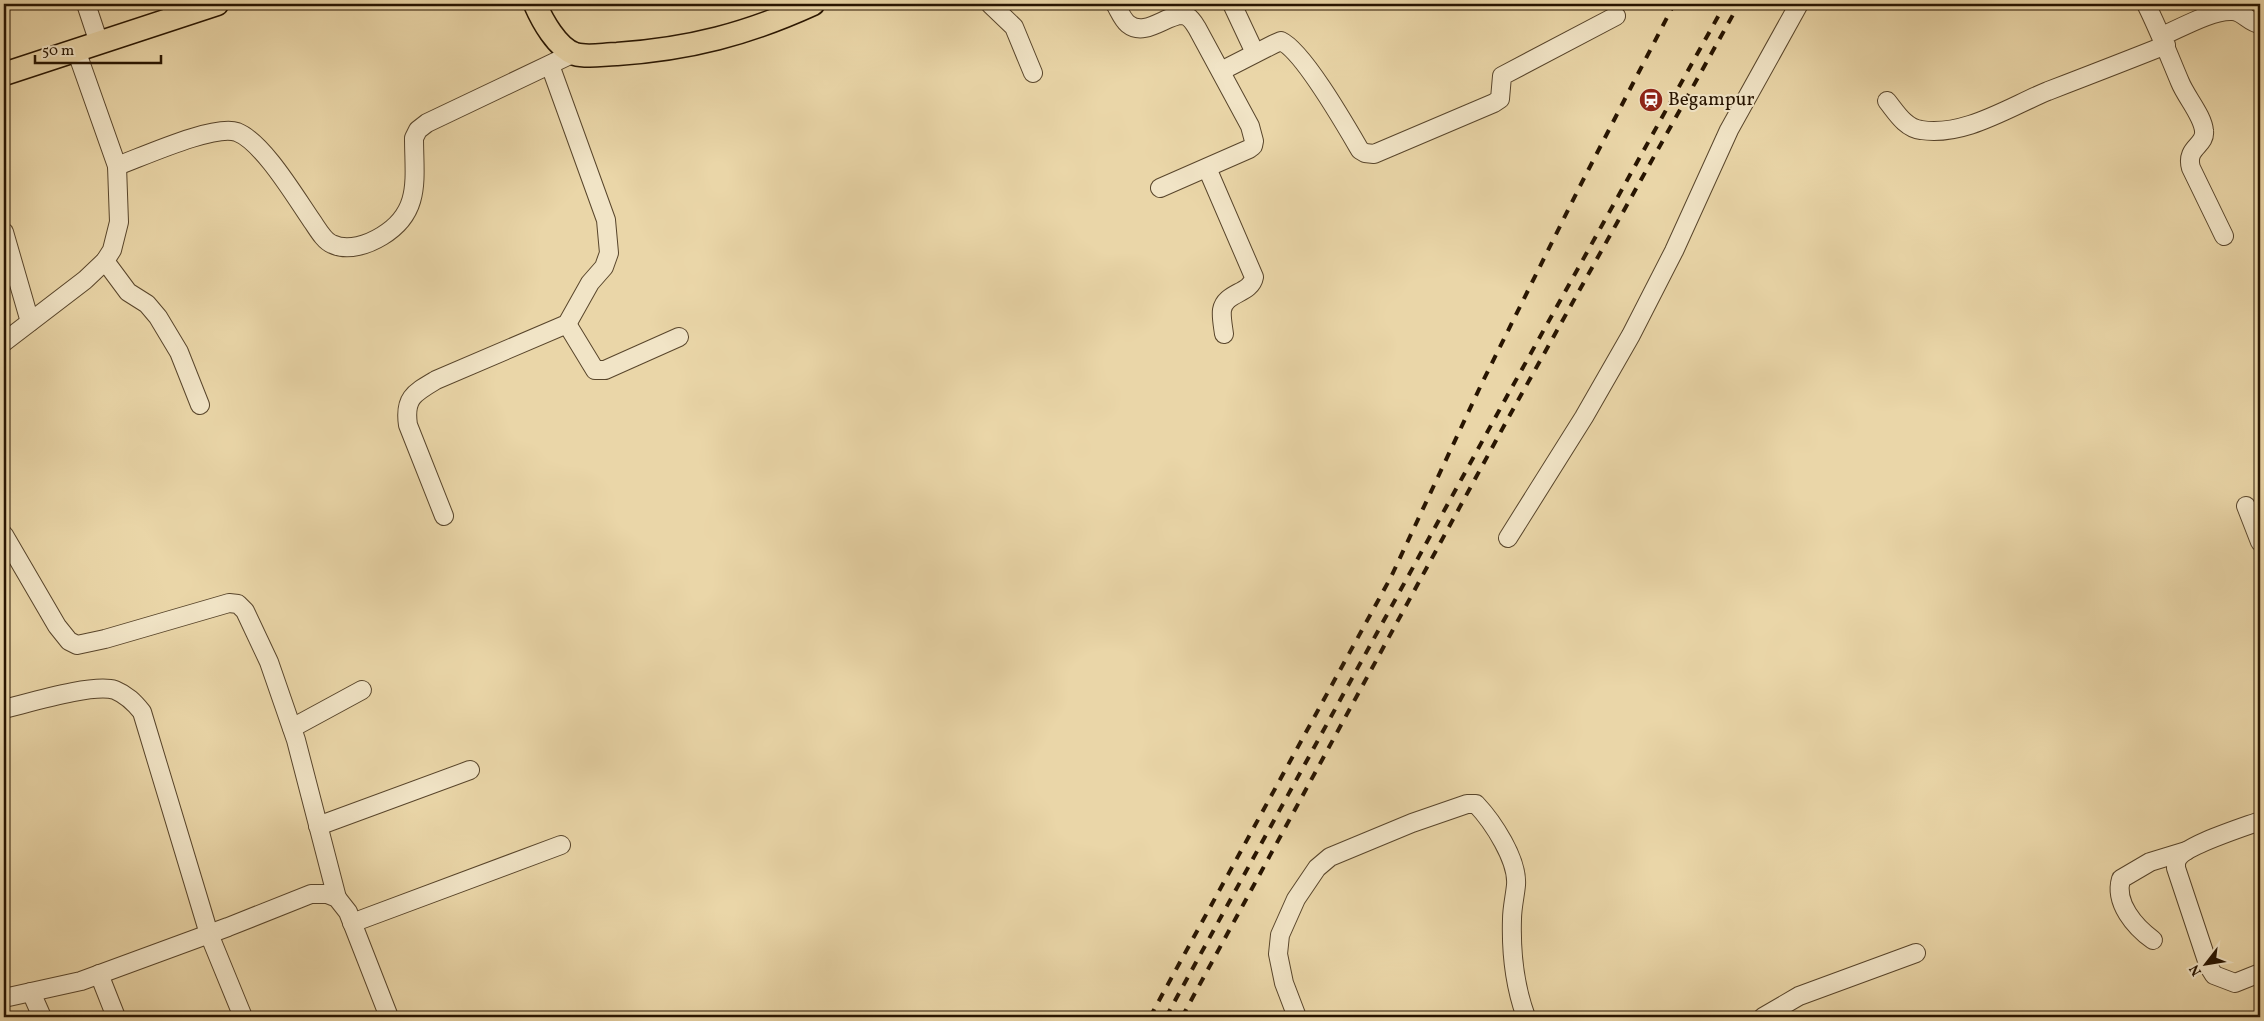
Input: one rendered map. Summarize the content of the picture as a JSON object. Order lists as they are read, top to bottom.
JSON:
{
  "places": {
    "station": ["Begampur"]
  },
  "scale_bar": "50 m",
  "north": "bottom left"
}
